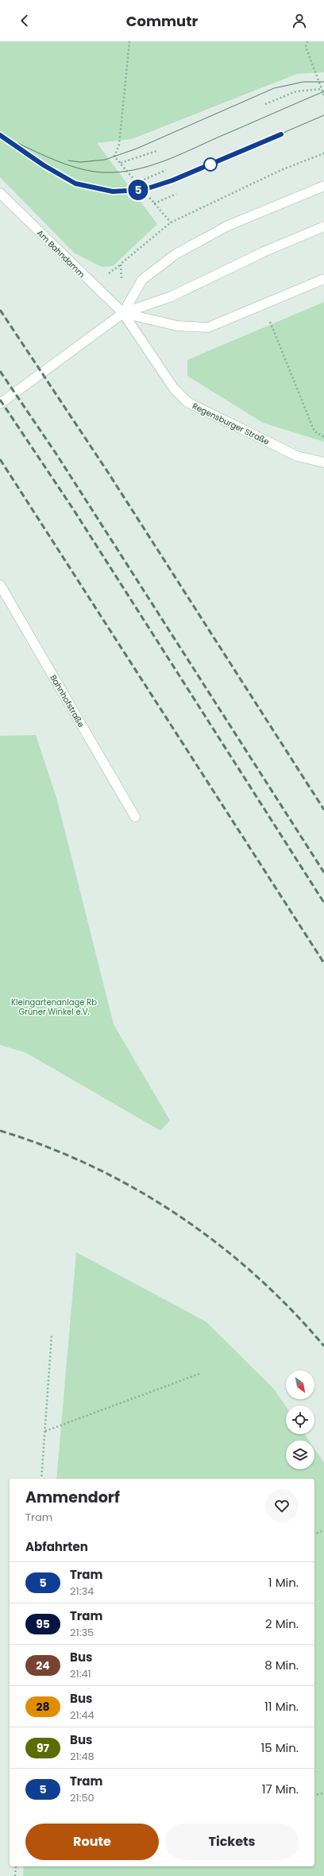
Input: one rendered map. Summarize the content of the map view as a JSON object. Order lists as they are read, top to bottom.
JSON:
{
  "streets": {
    "street": ["Am Bahndamm", "Regensburger Straße", "Bahnhofstraße"]
  },
  "crossings": [
    ["Am Bahndamm", "Regensburger Straße"]
  ],
  "parks": ["Kleingartenanlage Rb Grüner Winkel e.V."],
  "lines": ["tram line 5"],
  "north": "bottom right",
  "page": {
    "header": "Commutr",
    "on_map": "5",
    "heading": [
      ["Ammendorf", "Tram"],
      "Abfahrten"
    ],
    "list": [
      {
        "mark": "5",
        "name": "Tram",
        "note": "21:34",
        "value": "1 Min."
      },
      {
        "mark": "95",
        "name": "Tram",
        "note": "21:35",
        "value": "2 Min."
      },
      {
        "mark": "24",
        "name": "Bus",
        "note": "21:41",
        "value": "8 Min."
      },
      {
        "mark": "28",
        "name": "Bus",
        "note": "21:44",
        "value": "11 Min."
      },
      {
        "mark": "97",
        "name": "Bus",
        "note": "21:48",
        "value": "15 Min."
      },
      {
        "mark": "5",
        "name": "Tram",
        "note": "21:50",
        "value": "17 Min."
      }
    ],
    "buttons": ["Route", "Tickets"]
  }
}
